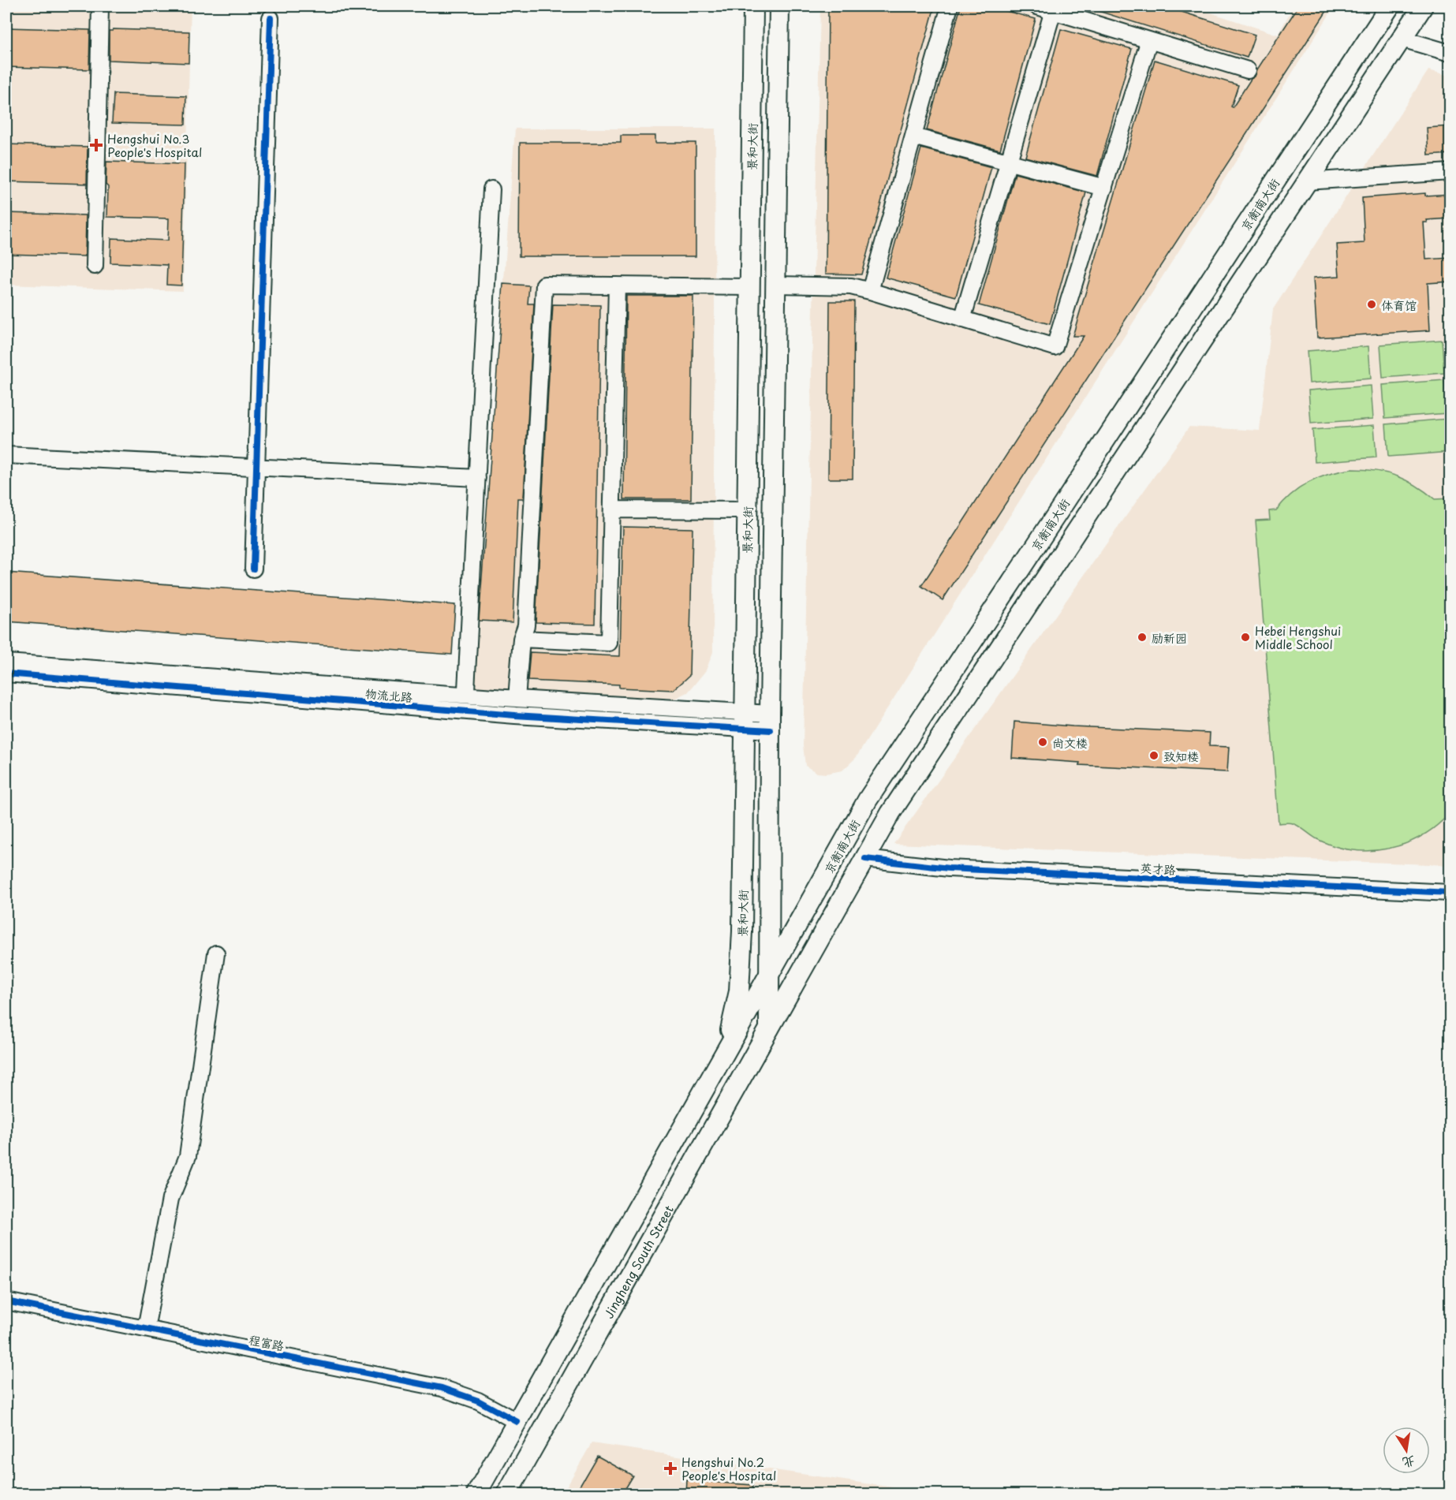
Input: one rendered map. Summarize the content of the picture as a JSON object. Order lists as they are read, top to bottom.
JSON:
{
  "streets": {
    "main road": ["景和大街", "京衡南大街", "Jingheng South Street"],
    "street": ["物流北路", "英才路", "程富路"]
  },
  "crossings": [
    ["景和大街", "京衡南大街"],
    ["景和大街", "物流北路"]
  ],
  "places": {
    "health": ["Hengshui No.3 People's Hospital", "Hengshui No.2 People's Hospital"],
    "other": [
      "体育馆",
      "励新园",
      "Hebei Hengshui Middle School",
      "尚文楼",
      "致知楼"
    ]
  },
  "north": "bottom"
}
